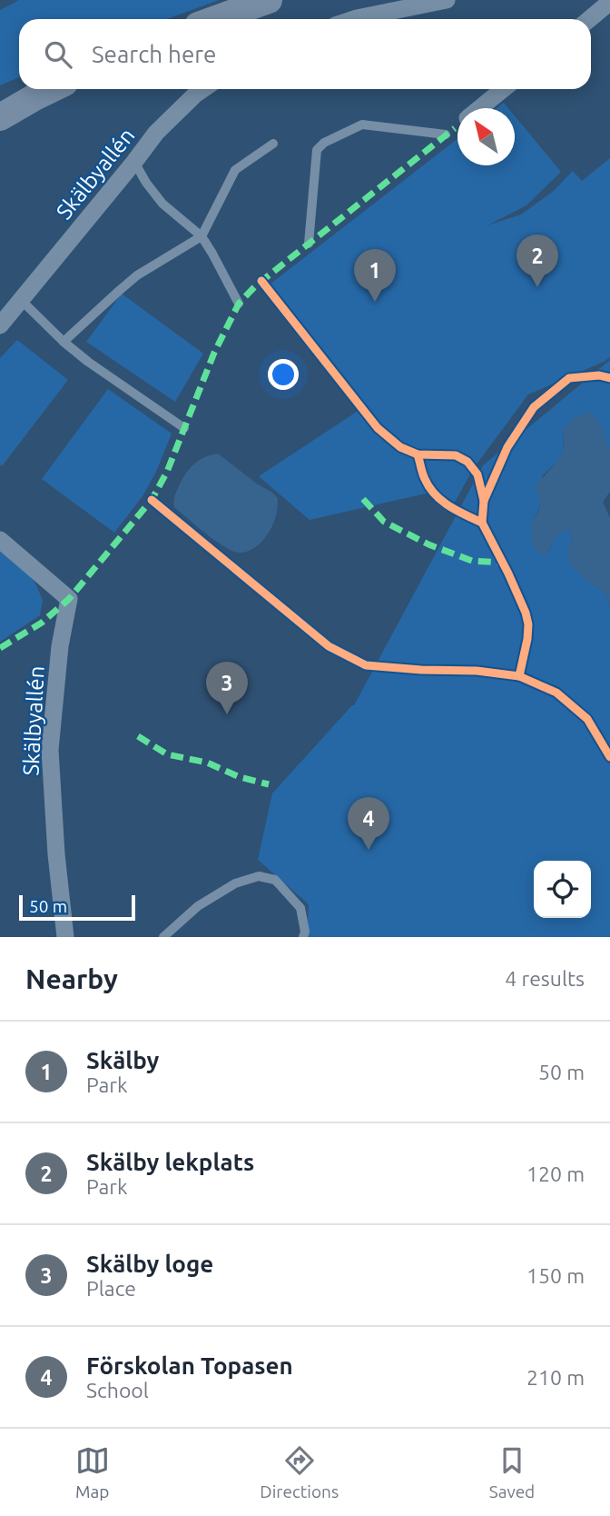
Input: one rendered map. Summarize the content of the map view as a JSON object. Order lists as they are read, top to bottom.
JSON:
{
  "streets": {
    "street": ["Skälbyallén"]
  },
  "scale_bar": "50 m",
  "north": "top left",
  "page": {
    "search": "Search here",
    "pins": [
      "2",
      "1",
      "3",
      "4"
    ],
    "scale": "50 m",
    "heading": ["Nearby", "4 results"],
    "list": [
      {
        "mark": "1",
        "name": "Skälby",
        "note": "Park",
        "value": "50 m"
      },
      {
        "mark": "2",
        "name": "Skälby lekplats",
        "note": "Park",
        "value": "120 m"
      },
      {
        "mark": "3",
        "name": "Skälby loge",
        "note": "Place",
        "value": "150 m"
      },
      {
        "mark": "4",
        "name": "Förskolan Topasen",
        "note": "School",
        "value": "210 m"
      }
    ],
    "nav": ["Map", "Directions", "Saved"]
  }
}
